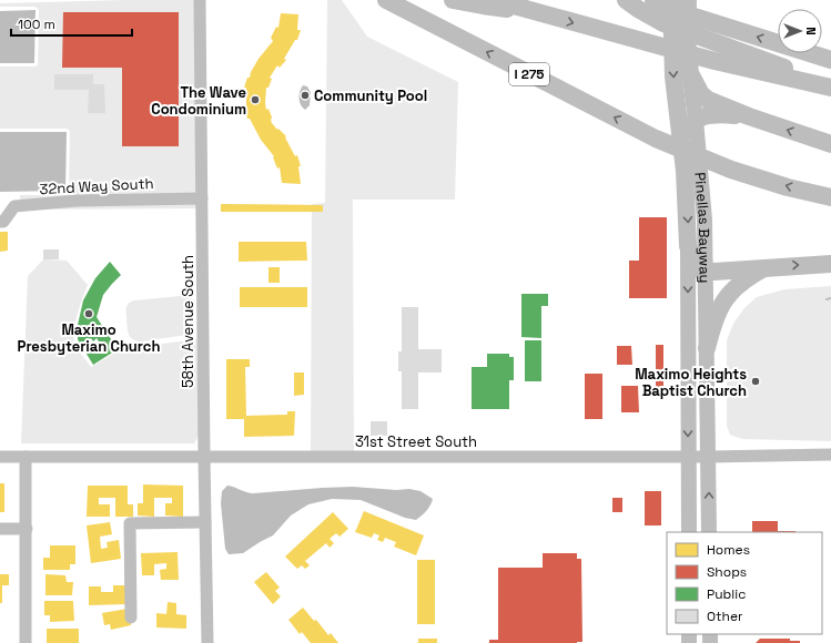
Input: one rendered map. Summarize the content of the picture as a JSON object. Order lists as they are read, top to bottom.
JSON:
{
  "streets": {
    "highway": ["I 275", "Pinellas Bayway"],
    "street": ["32nd Way South", "58th Avenue South", "31st Street South"]
  },
  "crossings": [
    ["32nd Way South", "58th Avenue South"],
    ["Pinellas Bayway", "31st Street South"],
    ["58th Avenue South", "31st Street South"]
  ],
  "places": [
    "Community Pool",
    "The Wave Condominium",
    "Maximo Presbyterian Church",
    "Maximo Heights Baptist Church"
  ],
  "legend": [
    "Homes",
    "Shops",
    "Public",
    "Other"
  ],
  "scale_bar": "100 m",
  "north": "right"
}
